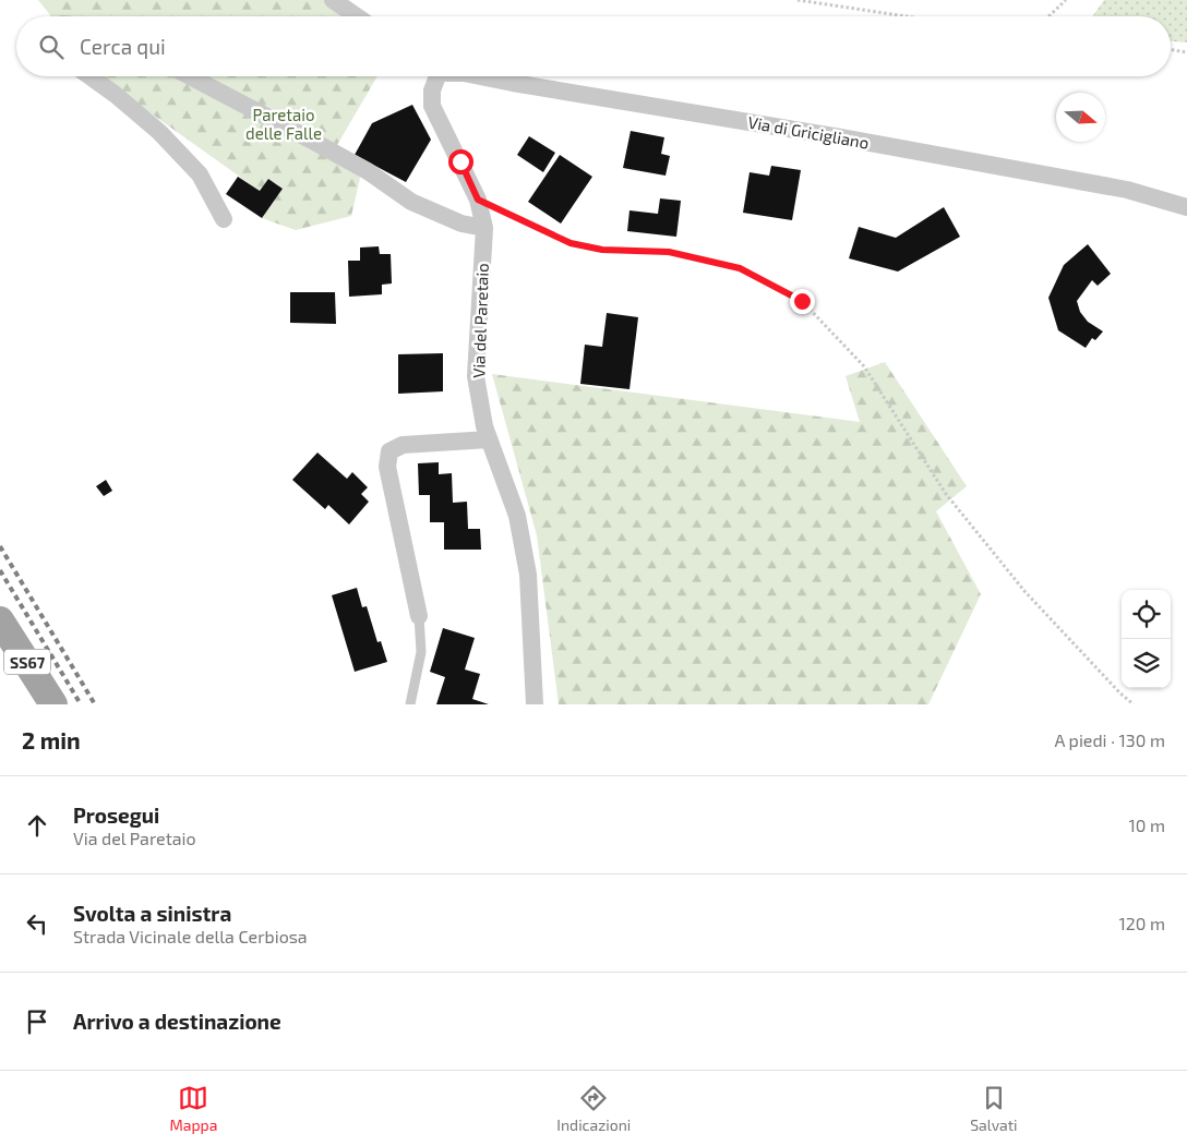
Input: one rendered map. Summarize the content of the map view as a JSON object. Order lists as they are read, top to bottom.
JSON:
{
  "streets": {
    "main road": ["SS67"],
    "street": ["Via di Gricigliano", "Via del Paretaio"]
  },
  "parks": ["Paretaio delle Falle"],
  "north": "right",
  "page": {
    "search": "Cerca qui",
    "heading": ["2 min", "A piedi · 130 m"],
    "list": [
      ["Prosegui", "Via del Paretaio", "10 m"],
      ["Svolta a sinistra", "Strada Vicinale della Cerbiosa", "120 m"],
      "Arrivo a destinazione"
    ],
    "nav": ["Mappa", "Indicazioni", "Salvati"]
  }
}
